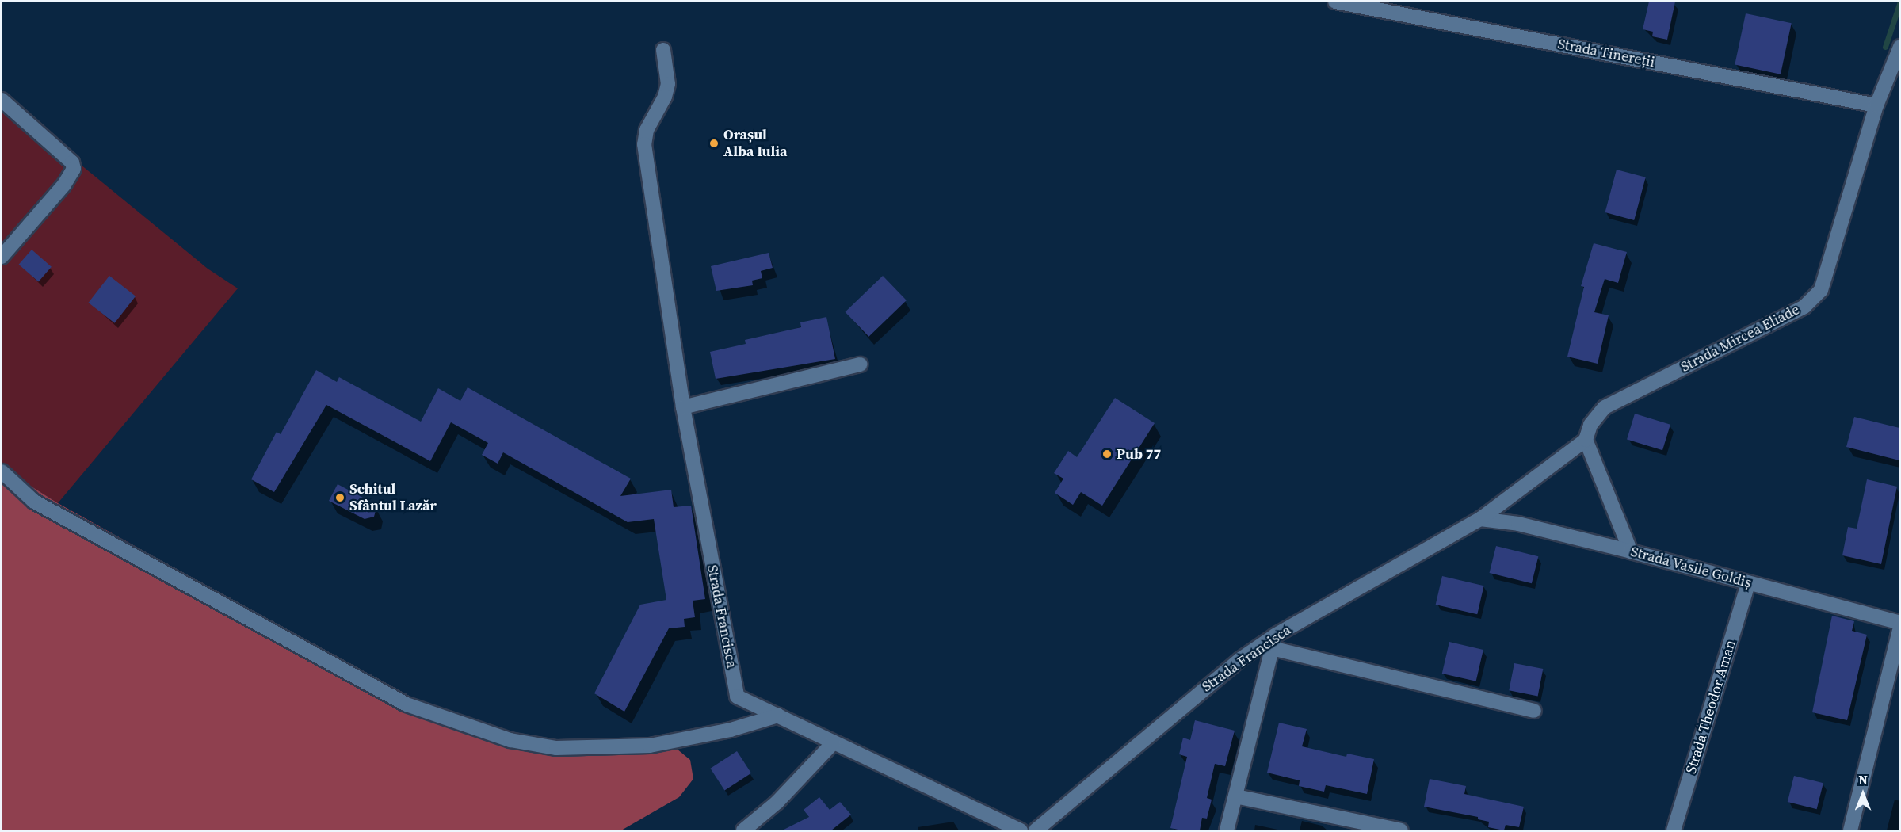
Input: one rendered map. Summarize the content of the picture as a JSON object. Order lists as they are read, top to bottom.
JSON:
{
  "streets": {
    "street": [
      "Strada Tinereții",
      "Strada Mircea Eliade",
      "Strada Vasile Goldiș",
      "Strada Francisca",
      "Strada Theodor Aman"
    ]
  },
  "crossings": [
    ["Strada Tinereții", "Strada Mircea Eliade"],
    ["Strada Mircea Eliade", "Strada Vasile Goldiș"],
    ["Strada Mircea Eliade", "Strada Francisca"],
    ["Strada Vasile Goldiș", "Strada Francisca"],
    ["Strada Vasile Goldiș", "Strada Theodor Aman"]
  ],
  "places": ["Orașul Alba Iulia", "Pub 77", "Schitul Sfântul Lazăr"],
  "north": "top"
}
